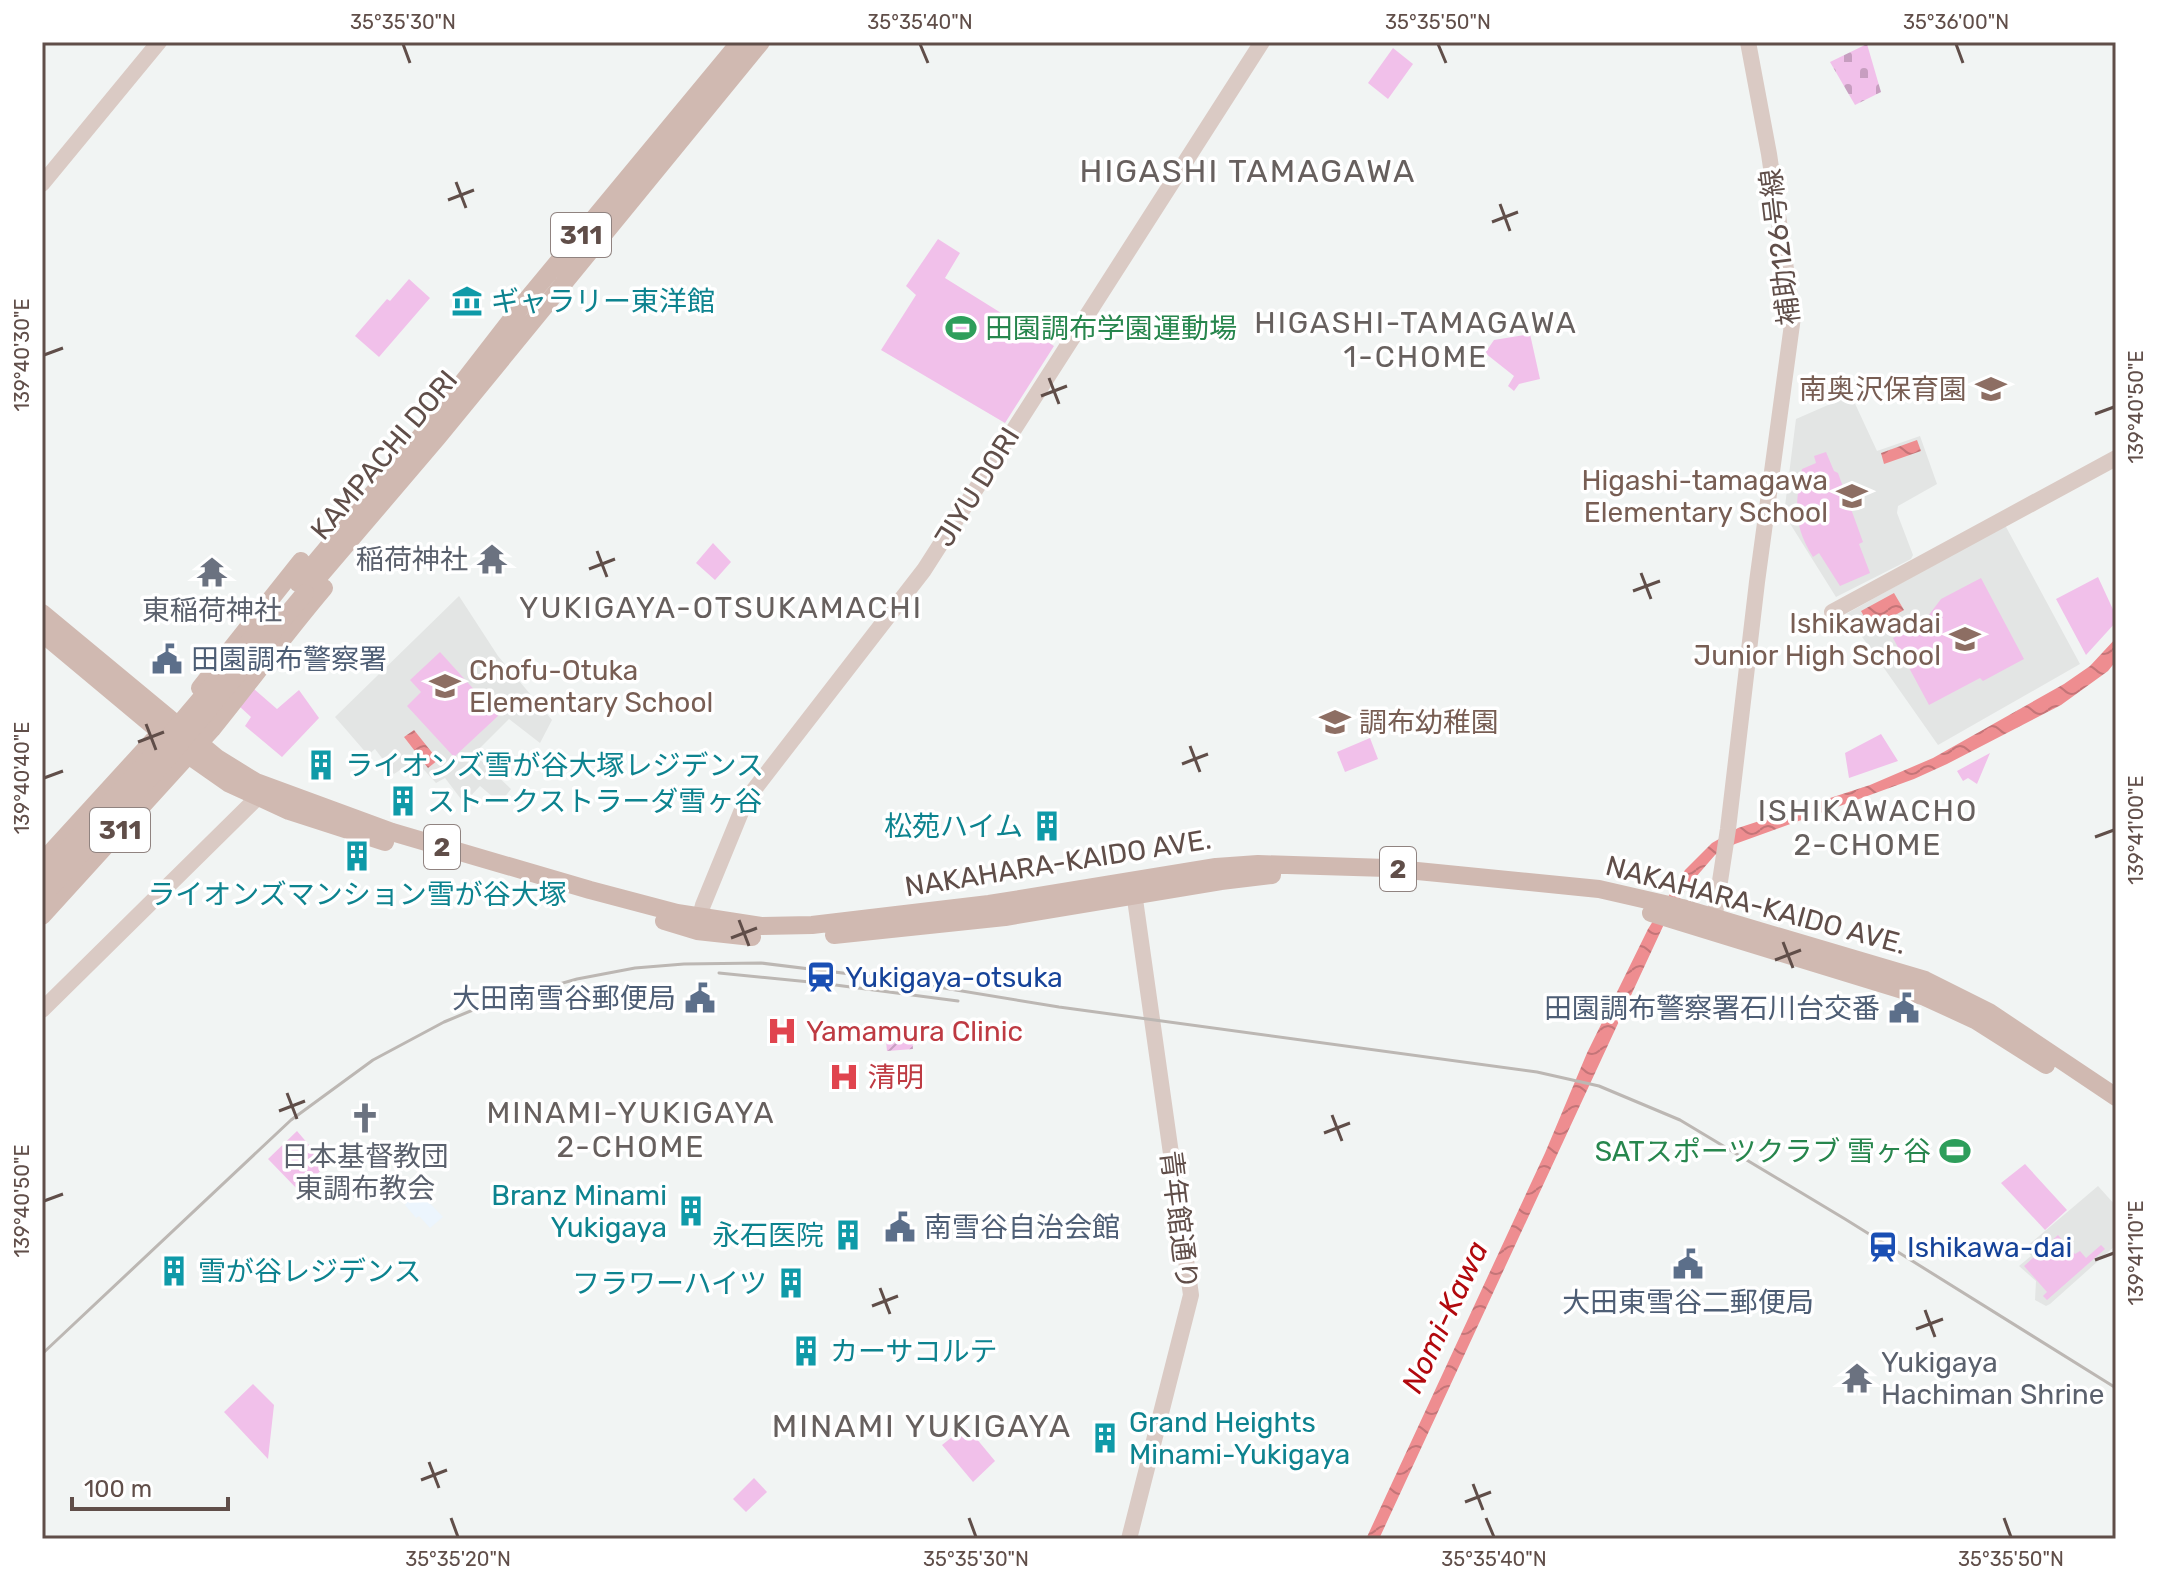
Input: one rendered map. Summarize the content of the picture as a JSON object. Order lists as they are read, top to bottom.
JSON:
{
  "streets": {
    "main road": [
      "311",
      "KAMPACHI DORI",
      "2",
      "NAKAHARA-KAIDO AVE."
    ],
    "street": ["補助126号線", "JIYU DORI", "青年館通り"]
  },
  "crossings": [
    ["311", "KAMPACHI DORI"],
    ["311", "2"],
    ["補助126号線", "NAKAHARA-KAIDO AVE."],
    ["JIYU DORI", "2"],
    ["2", "NAKAHARA-KAIDO AVE."],
    ["2", "青年館通り"],
    ["NAKAHARA-KAIDO AVE.", "青年館通り"]
  ],
  "districts": [
    "HIGASHI TAMAGAWA",
    "HIGASHI-TAMAGAWA 1-CHOME",
    "YUKIGAYA-OTSUKAMACHI",
    "ISHIKAWACHO 2-CHOME",
    "MINAMI-YUKIGAYA 2-CHOME",
    "MINAMI YUKIGAYA"
  ],
  "water": ["Nomi-Kawa"],
  "places": {
    "museum": ["ギャラリー東洋館"],
    "sports": ["田園調布学園運動場", "SATスポーツクラブ 雪ヶ谷"],
    "school or university": [
      "南奥沢保育園",
      "Higashi-tamagawa Elementary School",
      "Ishikawadai Junior High School",
      "Chofu-Otuka Elementary School",
      "調布幼稚園"
    ],
    "temple": ["稲荷神社", "東稲荷神社", "Yukigaya Hachiman Shrine"],
    "public building": [
      "田園調布警察署",
      "大田南雪谷郵便局",
      "田園調布警察署石川台交番",
      "南雪谷自治会館",
      "大田東雪谷二郵便局"
    ],
    "building": [
      "ライオンズ雪が谷大塚レジデンス",
      "ストークストラーダ雪ヶ谷",
      "松苑ハイム",
      "ライオンズマンション雪が谷大塚",
      "Branz Minami Yukigaya",
      "永石医院",
      "雪が谷レジデンス",
      "フラワーハイツ",
      "カーサコルテ",
      "Grand Heights Minami-Yukigaya"
    ],
    "station": ["Yukigaya-otsuka", "Ishikawa-dai"],
    "hospital": ["Yamamura Clinic", "清明"],
    "church": ["日本基督教団 東調布教会"]
  },
  "scale_bar": "100 m",
  "coordinates": [
    "35°35'30\"N",
    "35°35'40\"N",
    "35°35'50\"N",
    "35°36'00\"N",
    "139°40'30\"E",
    "139°40'50\"E",
    "139°40'40\"E",
    "139°41'00\"E",
    "139°41'10\"E",
    "35°35'20\"N"
  ]
}
